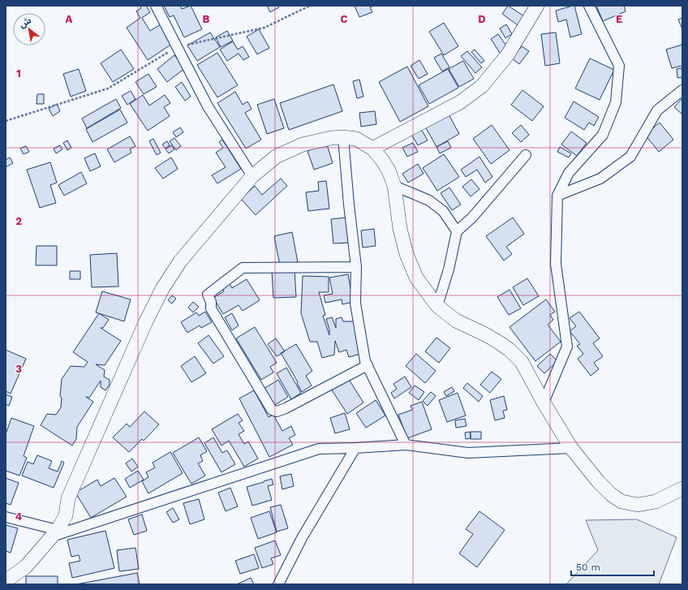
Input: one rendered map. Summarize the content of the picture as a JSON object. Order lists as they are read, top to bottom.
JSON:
{
  "scale_bar": "50 m",
  "north": "top left",
  "grid": {
    "columns": [
      "A",
      "B",
      "C",
      "D",
      "E"
    ],
    "rows": [
      "1",
      "2",
      "3",
      "4"
    ]
  }
}
